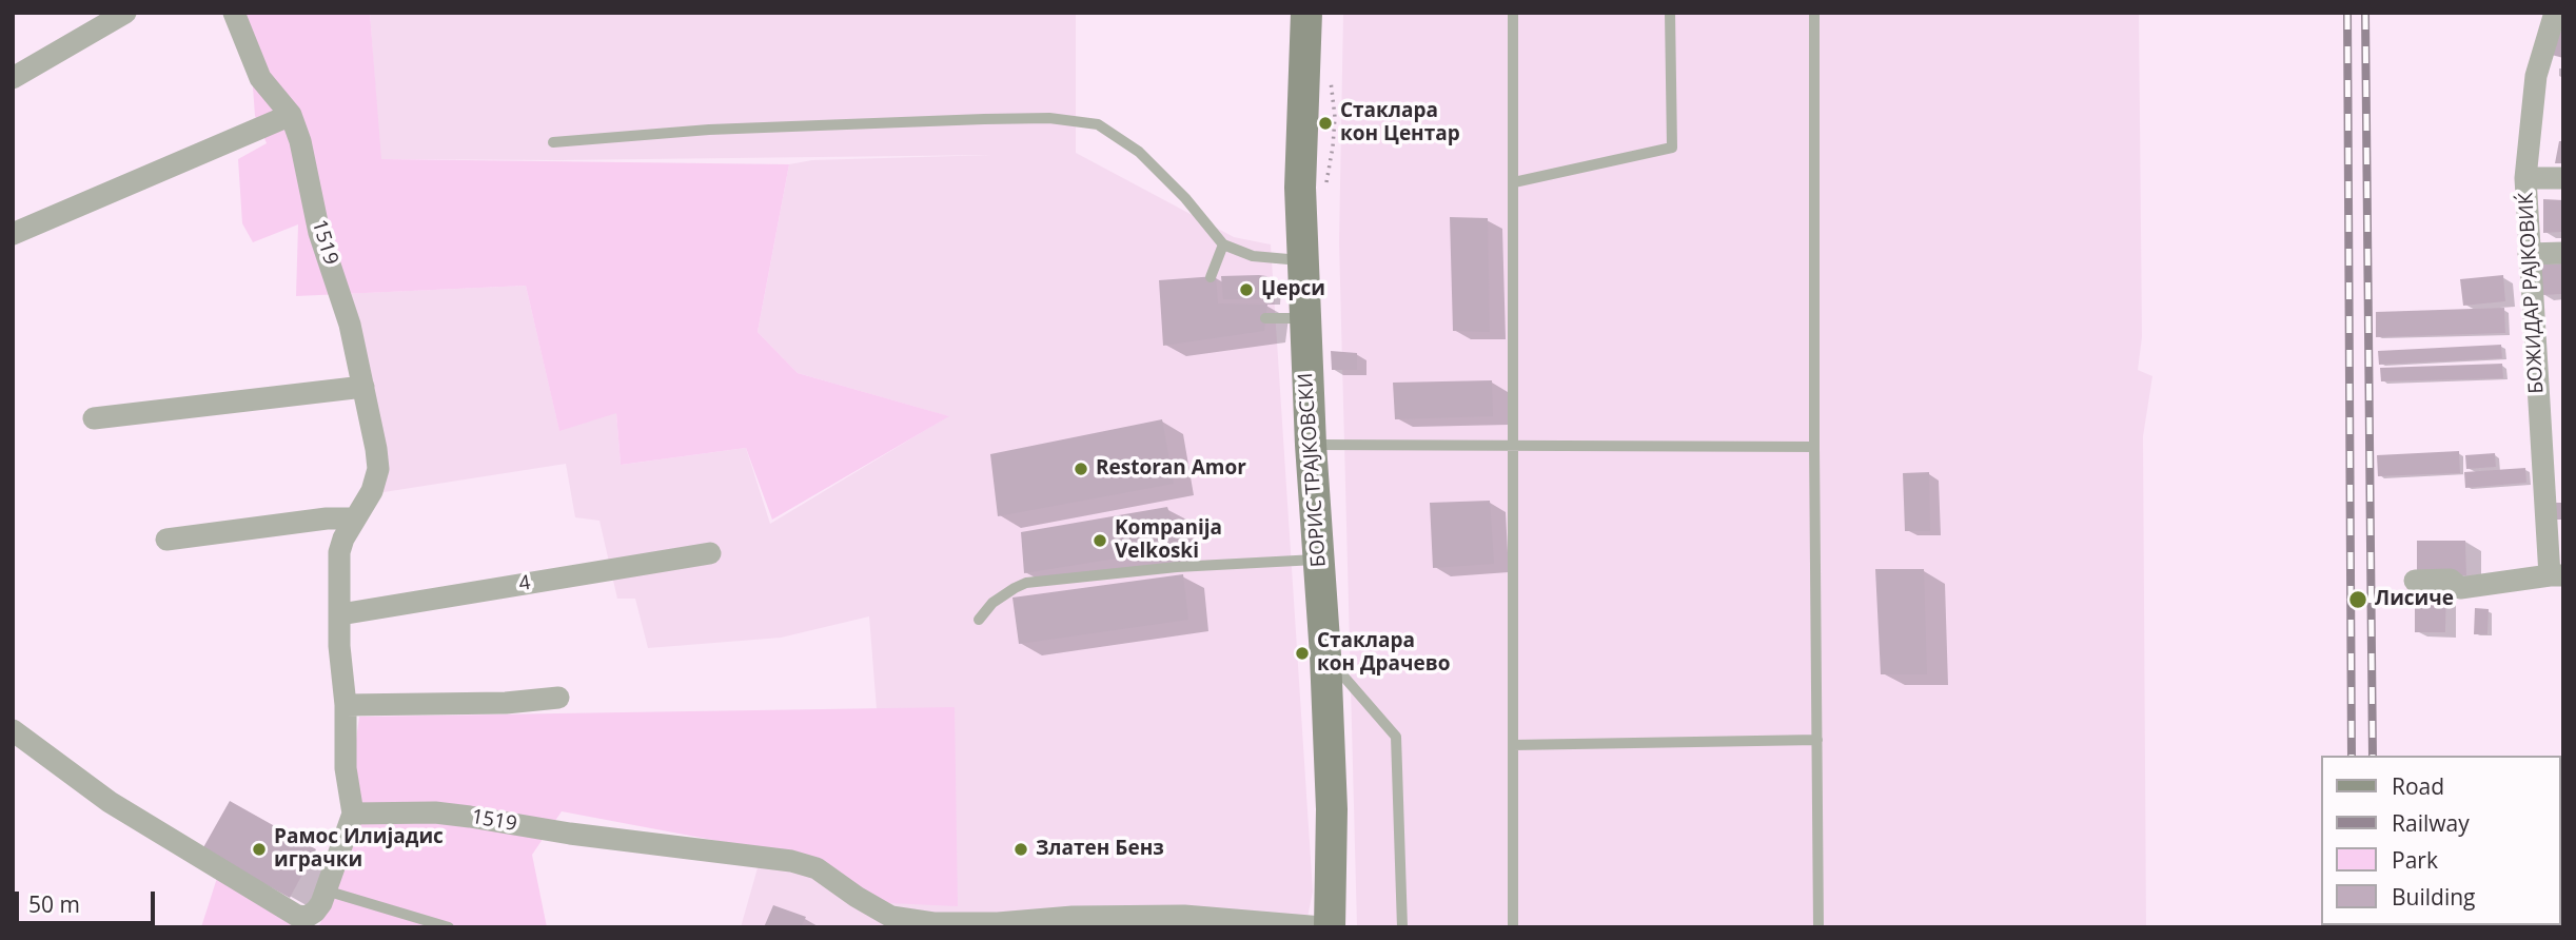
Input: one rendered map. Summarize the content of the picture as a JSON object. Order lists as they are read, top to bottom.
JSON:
{
  "streets": {
    "main road": ["БОРИС ТРАЈКОВСКИ"],
    "street": ["1519", "БОЖИДАР РАЈКОВИЌ", "4"]
  },
  "crossings": [
    ["1519", "4"]
  ],
  "places": [
    "Стаклара кон Центар",
    "Џерси",
    "Restoran Amor",
    "Kompanija Velkoski",
    "Лисиче",
    "Стаклара кон Драчево",
    "Рамос Илијадис играчки",
    "Златен Бенз"
  ],
  "legend": [
    "Road",
    "Railway",
    "Park",
    "Building"
  ],
  "scale_bar": "50 m"
}
